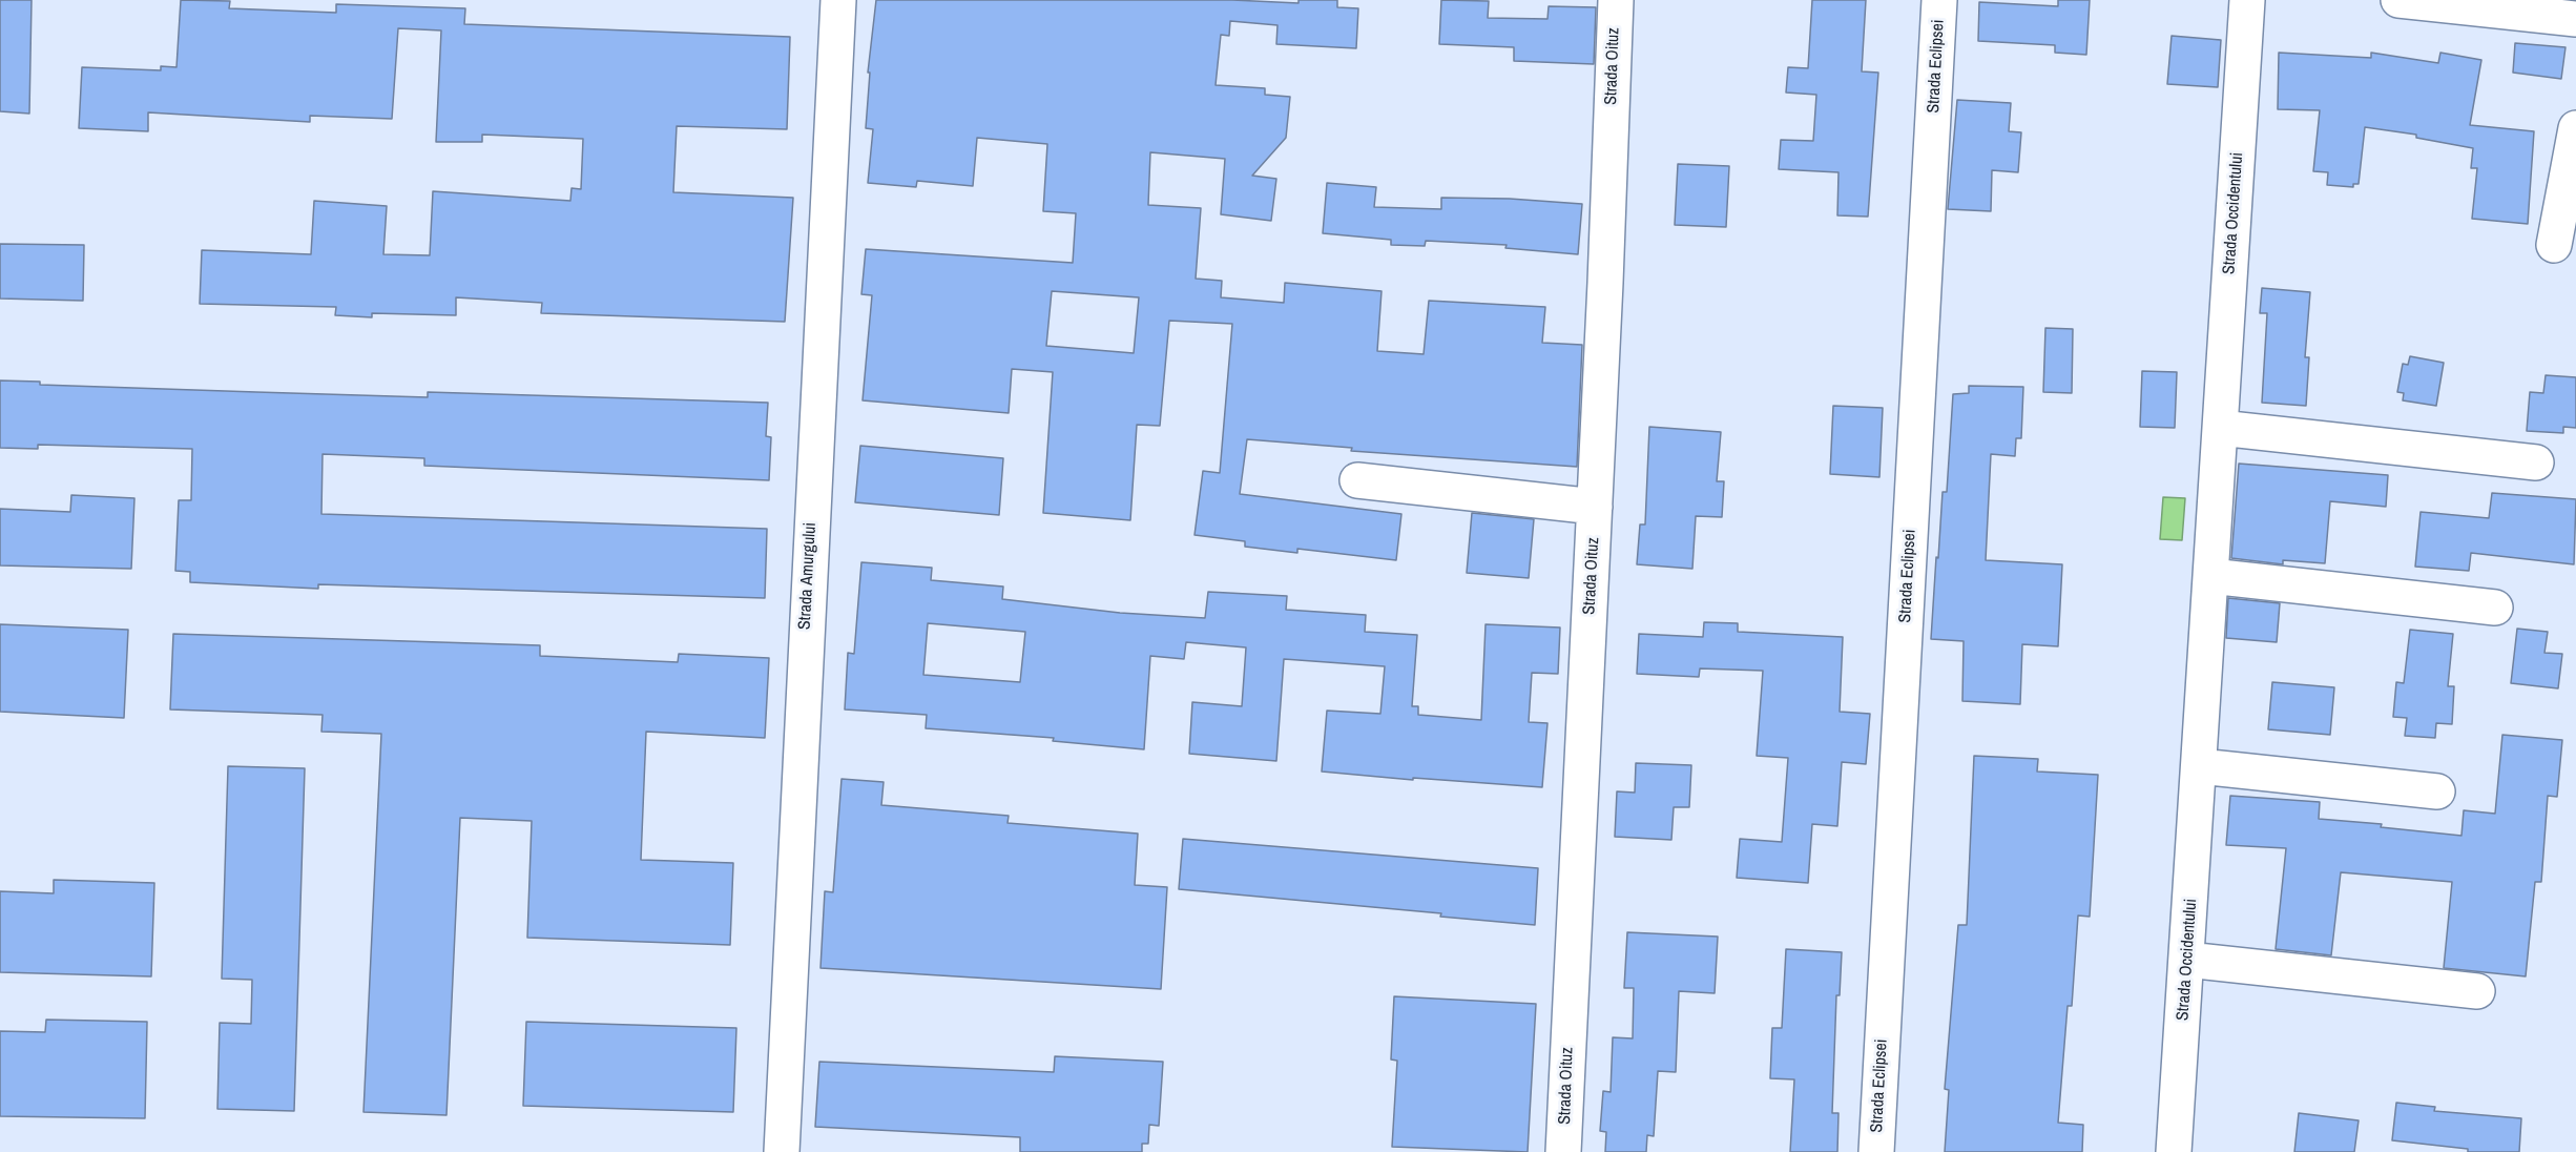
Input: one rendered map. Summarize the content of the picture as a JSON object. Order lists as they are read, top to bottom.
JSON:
{
  "streets": {
    "street": [
      "Strada Oituz",
      "Strada Eclipsei",
      "Strada Occidentului",
      "Strada Amurgului"
    ]
  }
}
